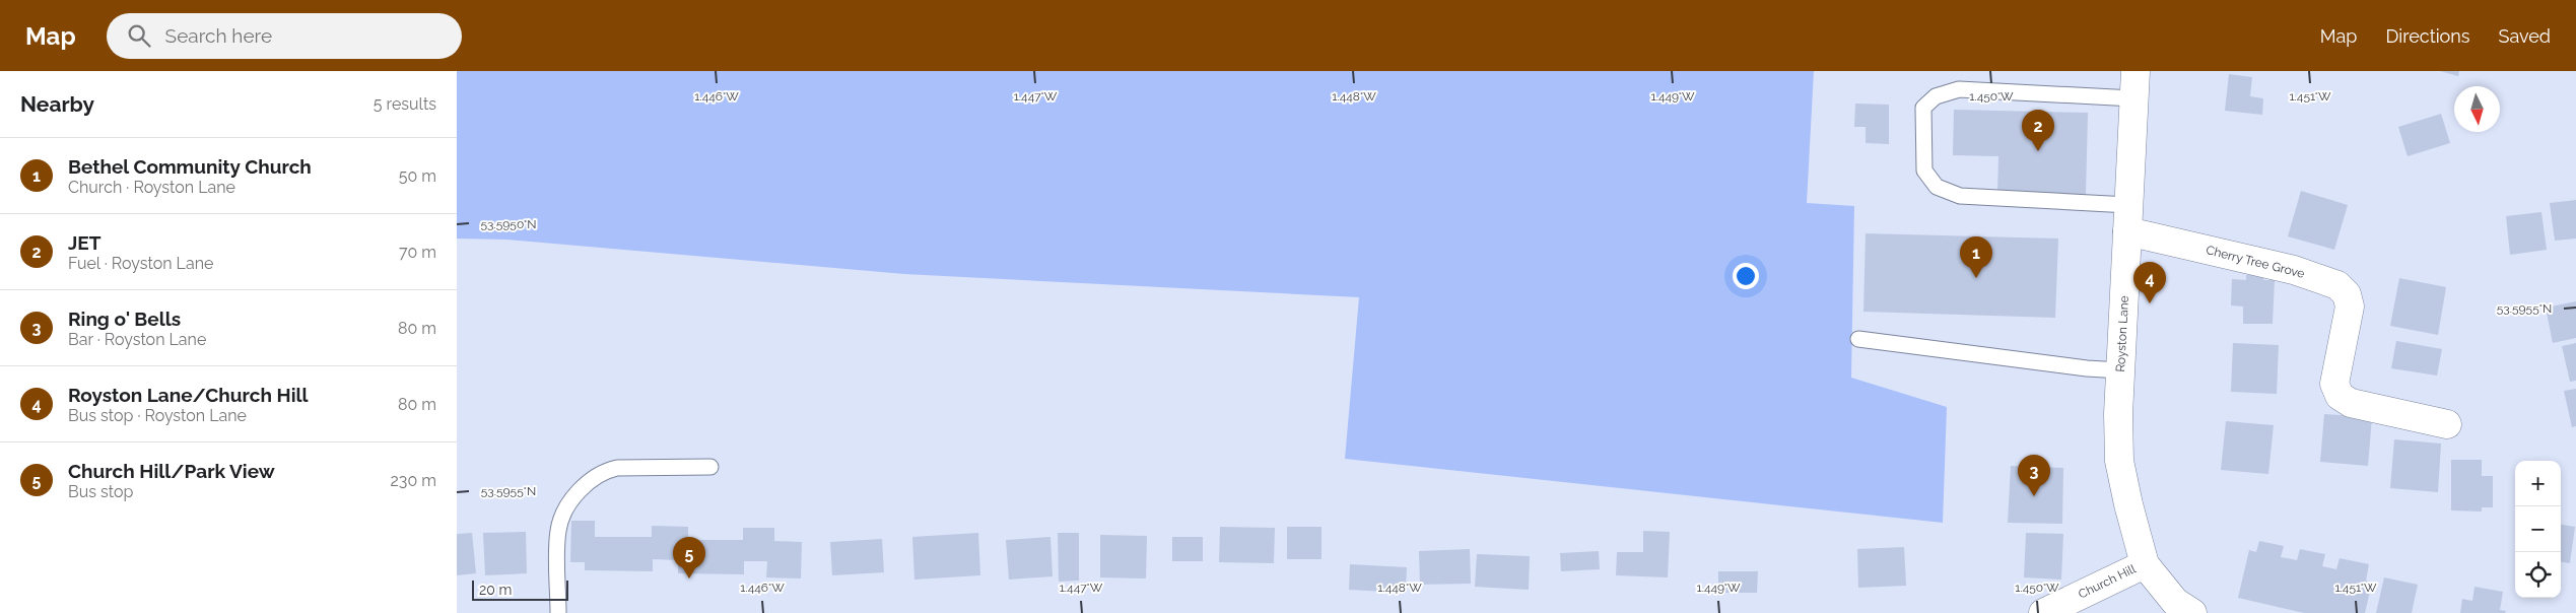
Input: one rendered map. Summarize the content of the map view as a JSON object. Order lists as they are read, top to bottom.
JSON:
{
  "streets": {
    "main road": ["Cherry Tree Grove", "Royston Lane", "Church Hill"]
  },
  "crossings": [
    ["Cherry Tree Grove", "Royston Lane"],
    ["Royston Lane", "Church Hill"]
  ],
  "scale_bar": "20 m",
  "north": "bottom",
  "page": {
    "header": "Map",
    "search": "Search here",
    "nav": ["Map", "Directions", "Saved"],
    "heading": ["Nearby", "5 results"],
    "pins": [
      "2",
      "1",
      "4",
      "3",
      "5"
    ],
    "list": [
      {
        "mark": "1",
        "name": "Bethel Community Church",
        "note": "Church · Royston Lane",
        "value": "50 m"
      },
      {
        "mark": "2",
        "name": "JET",
        "note": "Fuel · Royston Lane",
        "value": "70 m"
      },
      {
        "mark": "3",
        "name": "Ring o' Bells",
        "note": "Bar · Royston Lane",
        "value": "80 m"
      },
      {
        "mark": "4",
        "name": "Royston Lane/Church Hill",
        "note": "Bus stop · Royston Lane",
        "value": "80 m"
      },
      {
        "mark": "5",
        "name": "Church Hill/Park View",
        "note": "Bus stop",
        "value": "230 m"
      }
    ],
    "map_buttons": ["+", "−"],
    "scale": "20 m"
  },
  "coordinates": [
    "1.446°W",
    "1.447°W",
    "1.448°W",
    "1.449°W",
    "1.450°W",
    "1.451°W",
    "53.5950°N",
    "53.5955°N"
  ]
}
